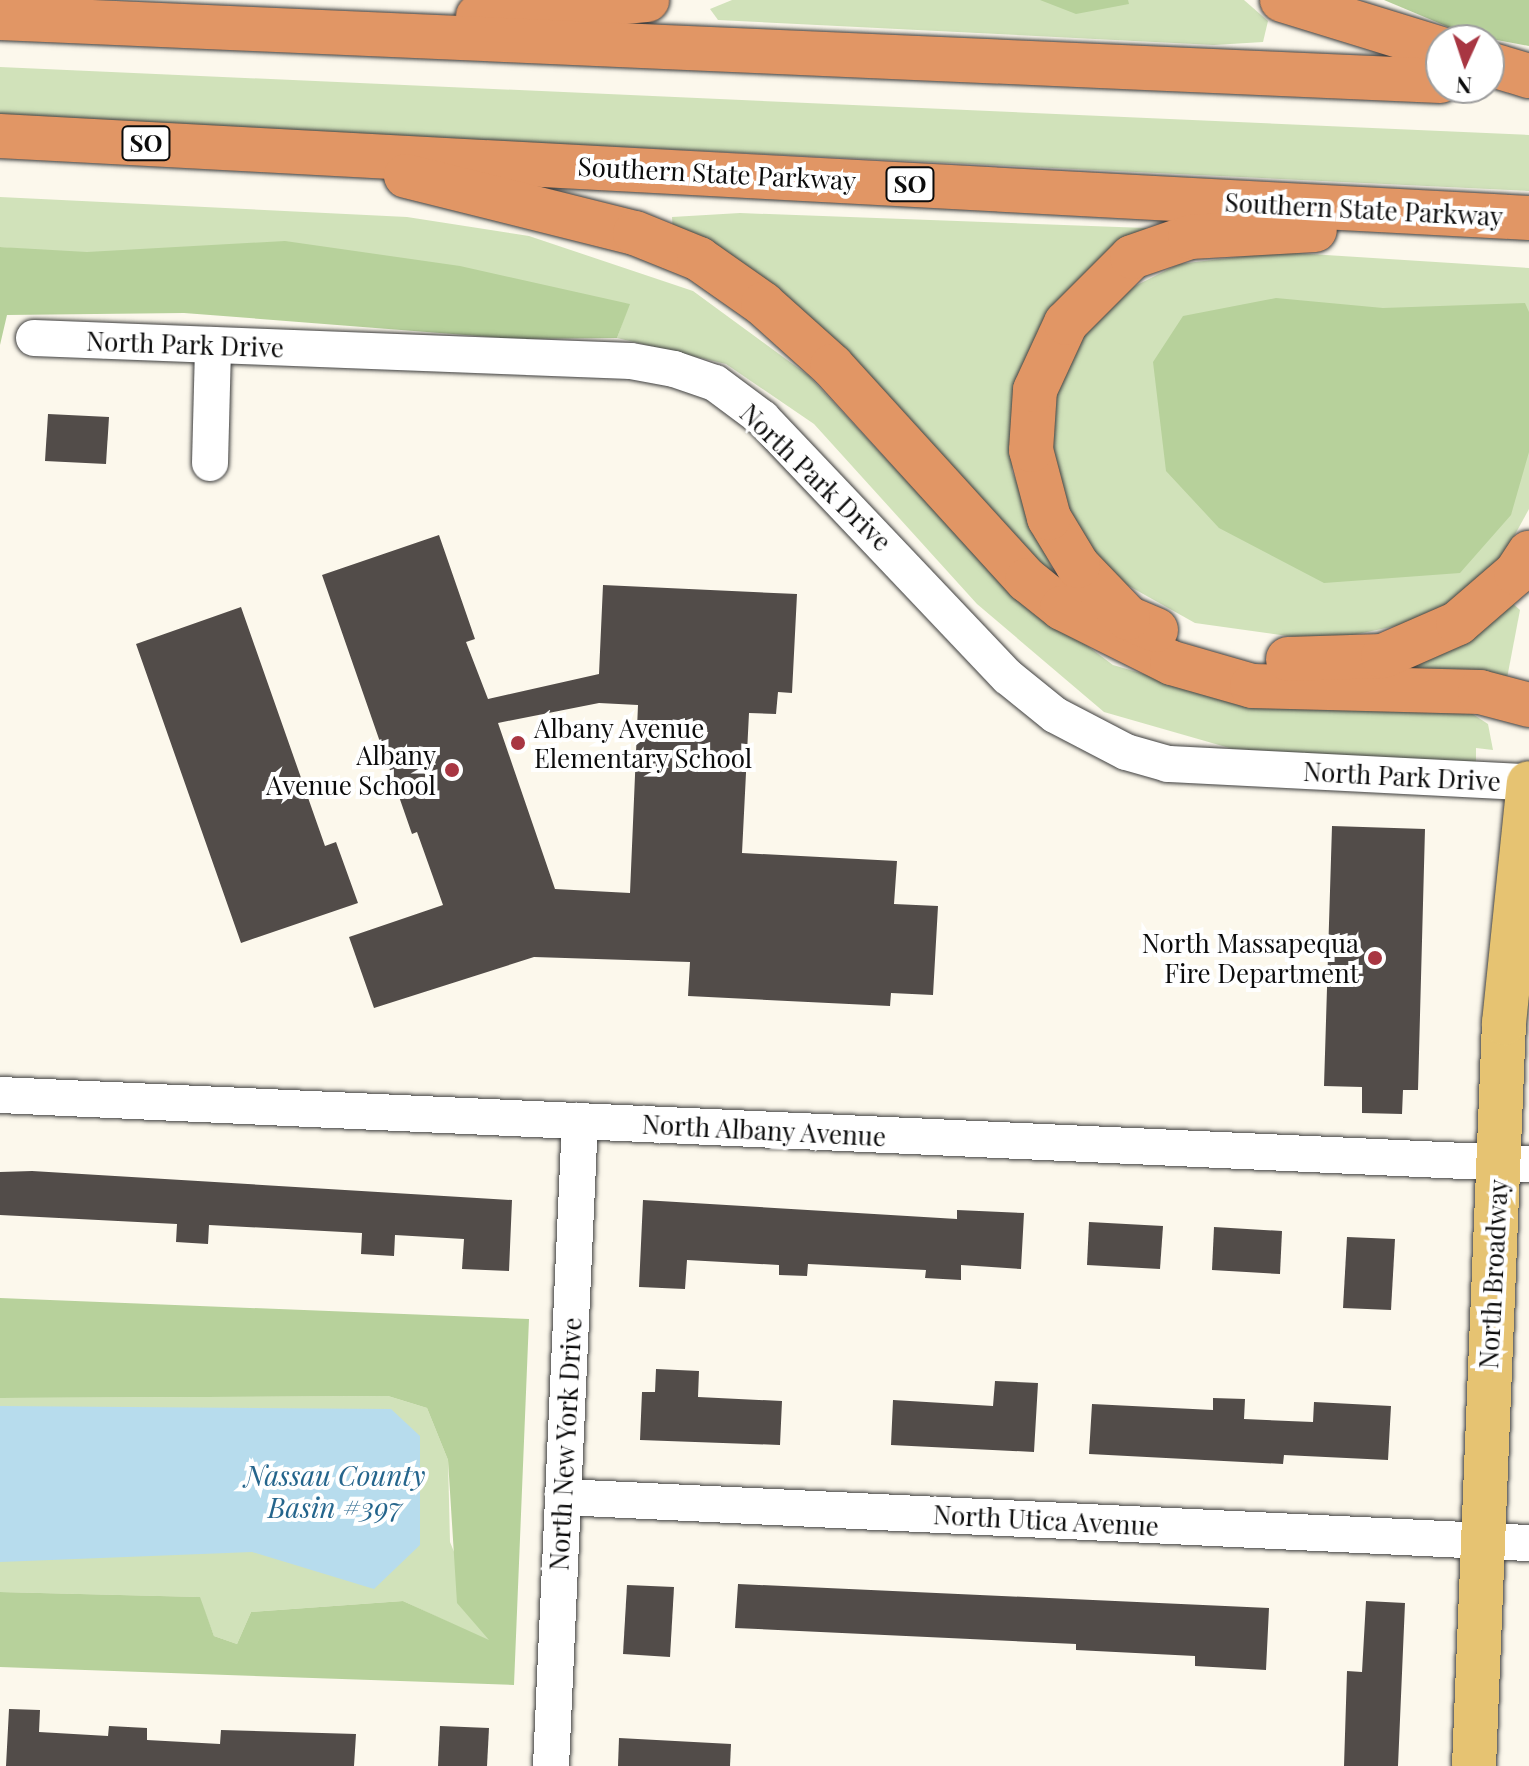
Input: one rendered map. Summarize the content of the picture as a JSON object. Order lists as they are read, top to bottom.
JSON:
{
  "streets": {
    "highway": ["SO", "Southern State Parkway"],
    "main road": ["North Broadway"],
    "street": [
      "North Park Drive",
      "North Albany Avenue",
      "North New York Drive",
      "North Utica Avenue"
    ]
  },
  "crossings": [
    ["North Park Drive", "North Broadway"],
    ["North Albany Avenue", "North Broadway"],
    ["North Albany Avenue", "North New York Drive"],
    ["North Broadway", "North Utica Avenue"],
    ["North New York Drive", "North Utica Avenue"]
  ],
  "water": ["Nassau County Basin #397"],
  "places": ["Albany Avenue Elementary School", "Albany Avenue School", "North Massapequa Fire Department"],
  "north": "bottom"
}
